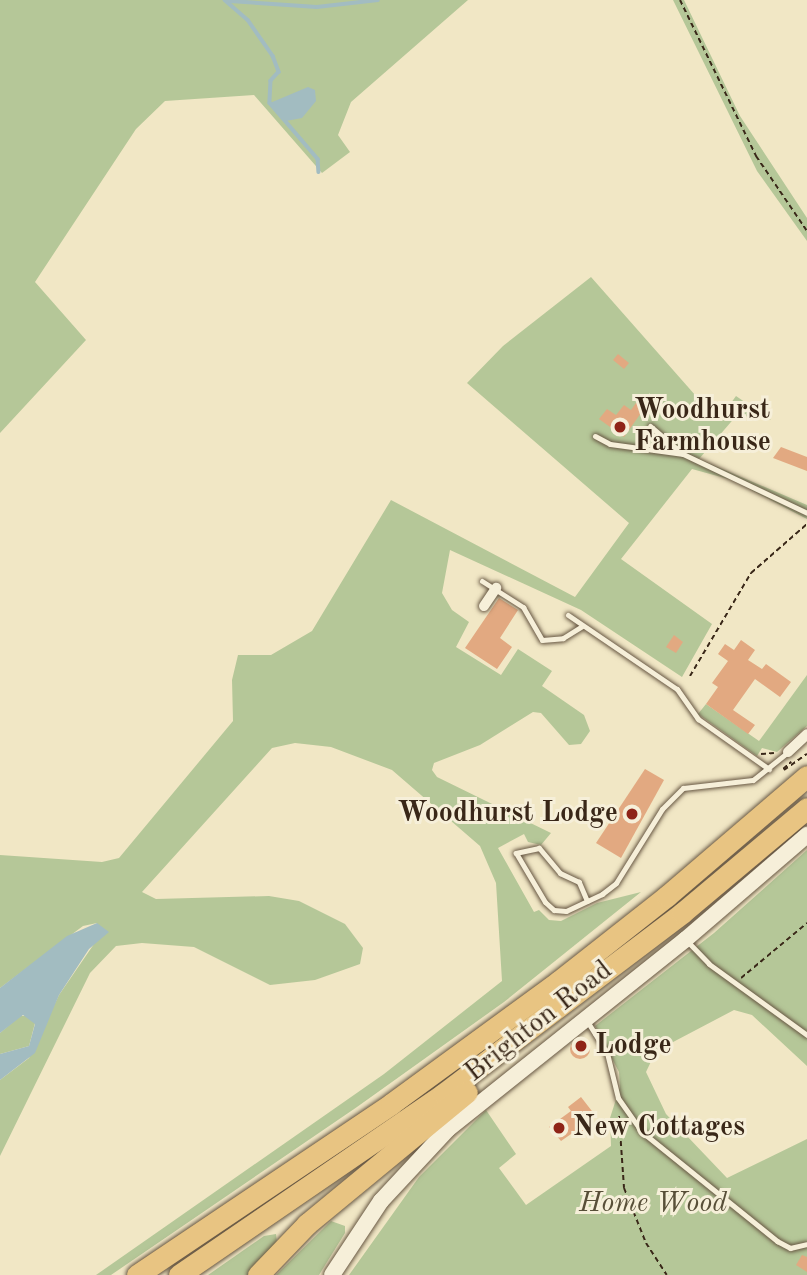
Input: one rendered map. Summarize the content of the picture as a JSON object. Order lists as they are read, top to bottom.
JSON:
{
  "streets": {
    "street": ["Brighton Road"]
  },
  "parks": ["Home Wood"],
  "places": [
    "Woodhurst Farmhouse",
    "Woodhurst Lodge",
    "Lodge",
    "New Cottages"
  ]
}
